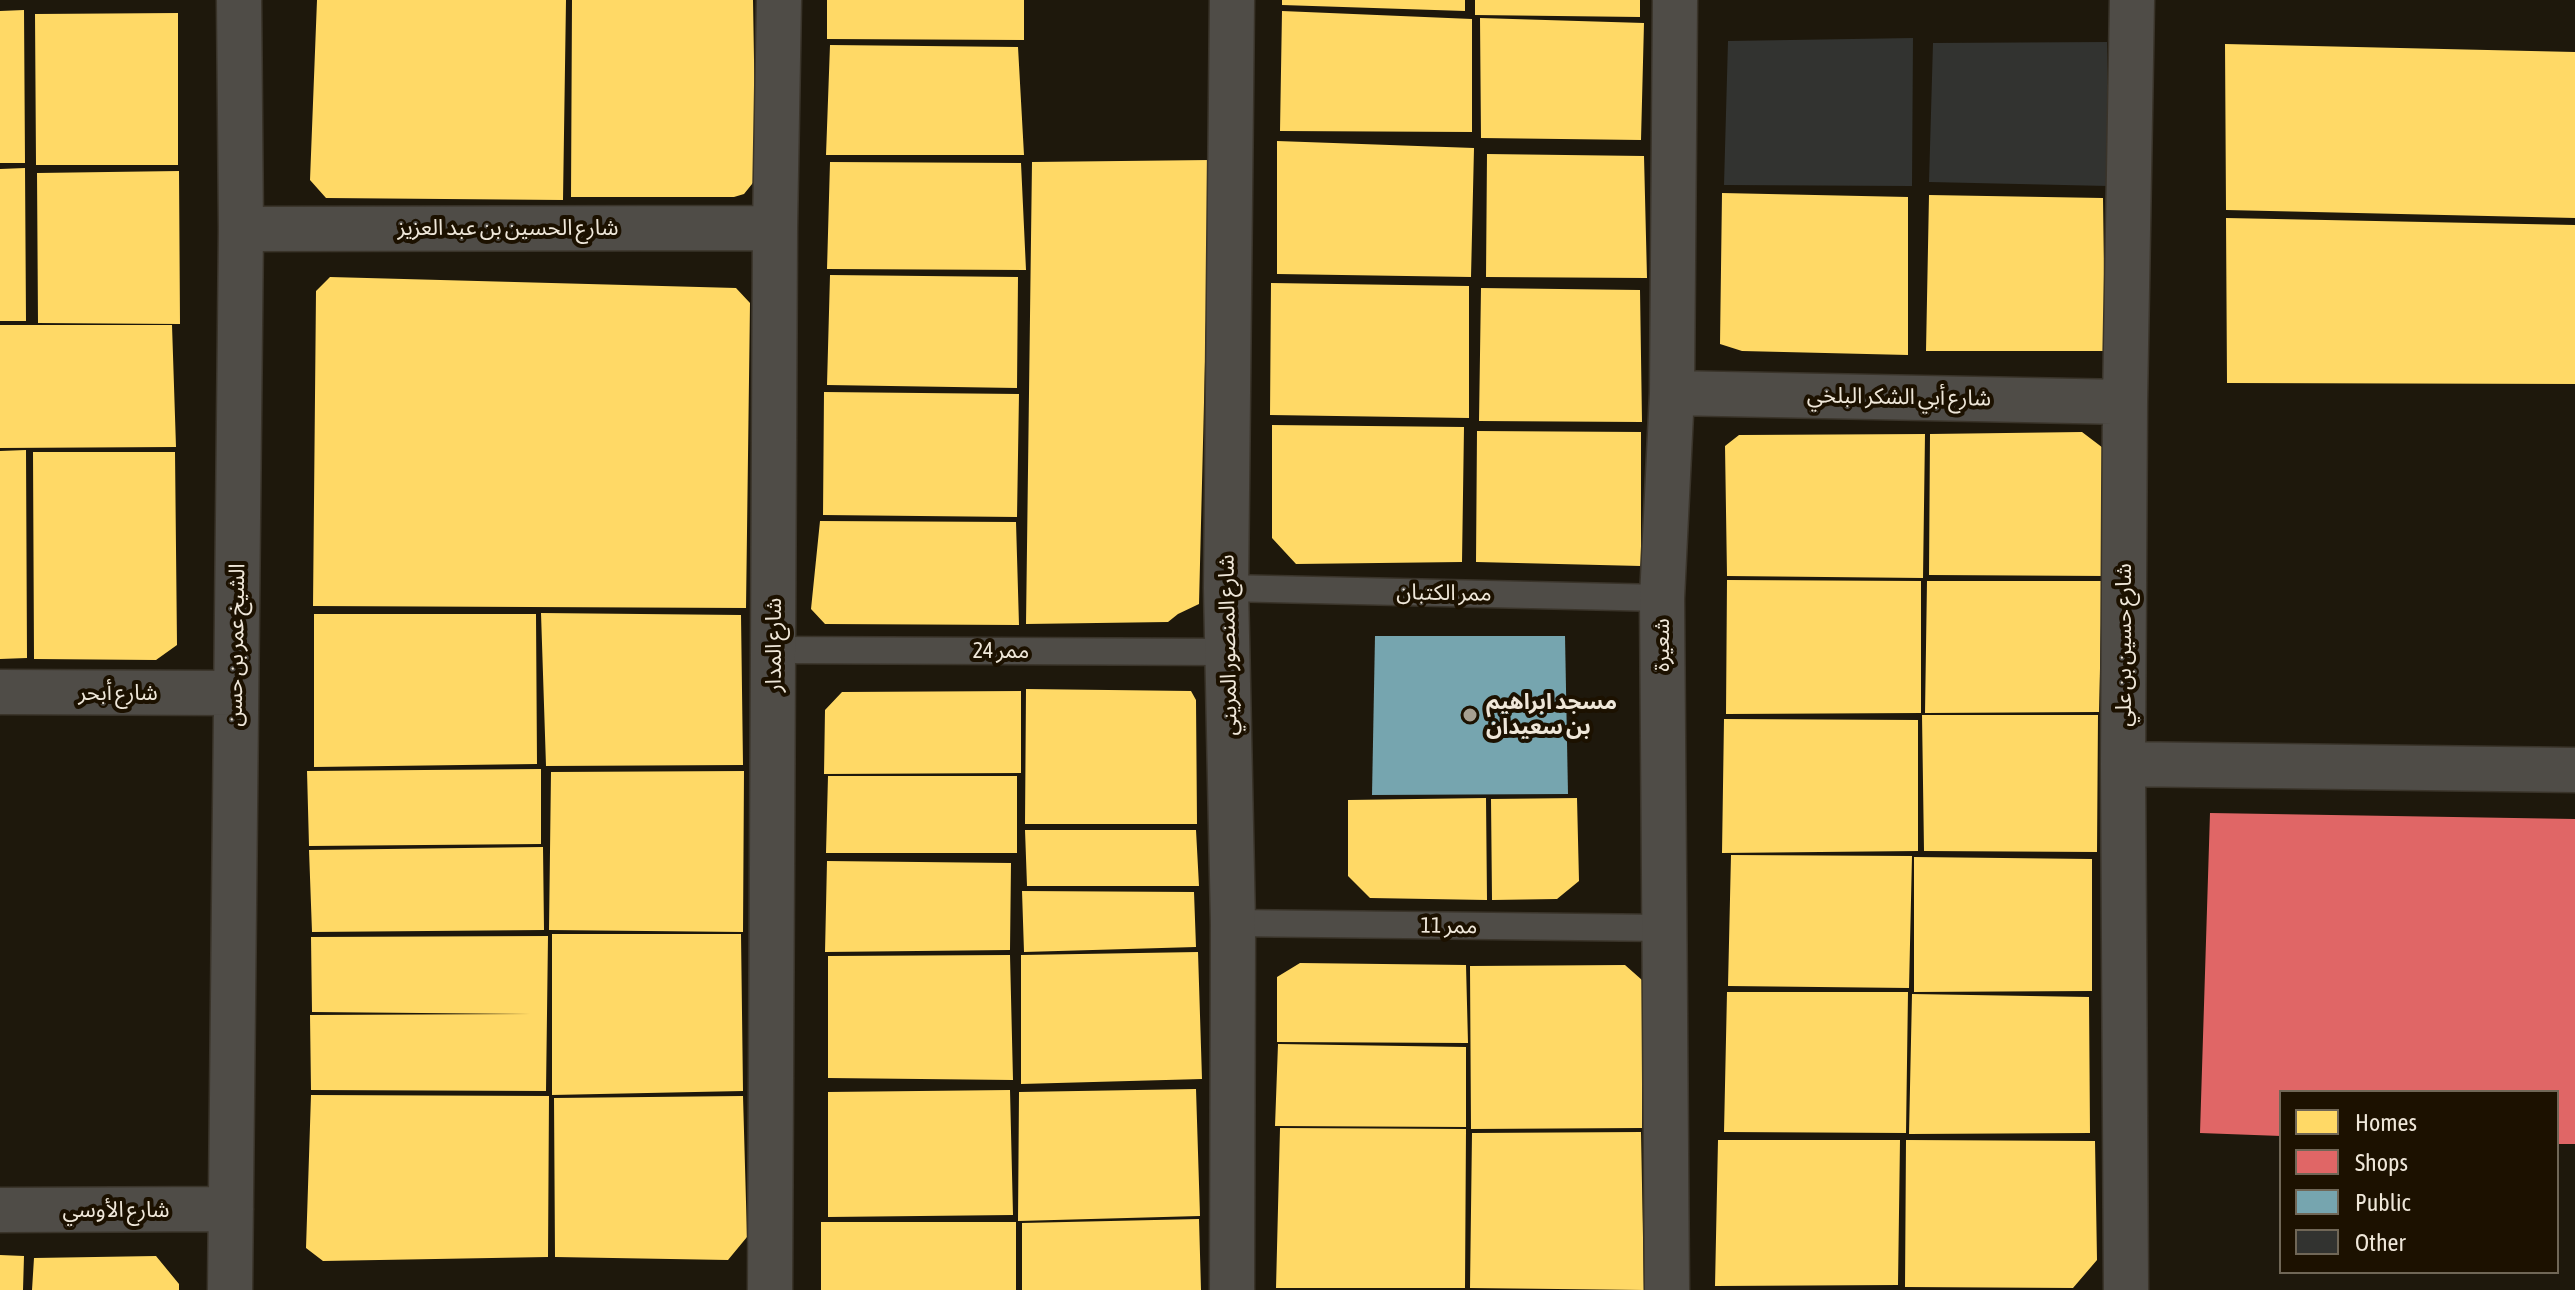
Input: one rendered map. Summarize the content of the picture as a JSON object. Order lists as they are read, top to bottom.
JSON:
{
  "streets": {
    "street": [
      "شارع الحسين بن عبد العزيز",
      "شارع أبي الشكر البلخي",
      "الشيخ عمر بن حسن",
      "شارع المدار",
      "شارع المنصور المريني",
      "شعيرة",
      "شارع حسين بن علي",
      "شارع أبحر",
      "شارع الأوسي"
    ],
    "lane": ["ممر الكتبان", "ممر 24", "ممر 11"]
  },
  "crossings": [
    ["شارع الحسين بن عبد العزيز", "الشيخ عمر بن حسن"],
    ["شارع الحسين بن عبد العزيز", "شارع المدار"],
    ["شارع أبي الشكر البلخي", "شعيرة"],
    ["شارع أبي الشكر البلخي", "شارع حسين بن علي"],
    ["ممر الكتبان", "شارع المنصور المريني"],
    ["ممر الكتبان", "شعيرة"],
    ["الشيخ عمر بن حسن", "شارع أبحر"],
    ["الشيخ عمر بن حسن", "شارع الأوسي"],
    ["شارع المدار", "ممر 24"],
    ["شارع المنصور المريني", "ممر 24"],
    ["شارع المنصور المريني", "ممر 11"],
    ["شعيرة", "ممر 11"]
  ],
  "places": ["مسجد ابراهيم بن سعيدان"],
  "legend": [
    "Homes",
    "Shops",
    "Public",
    "Other"
  ]
}
